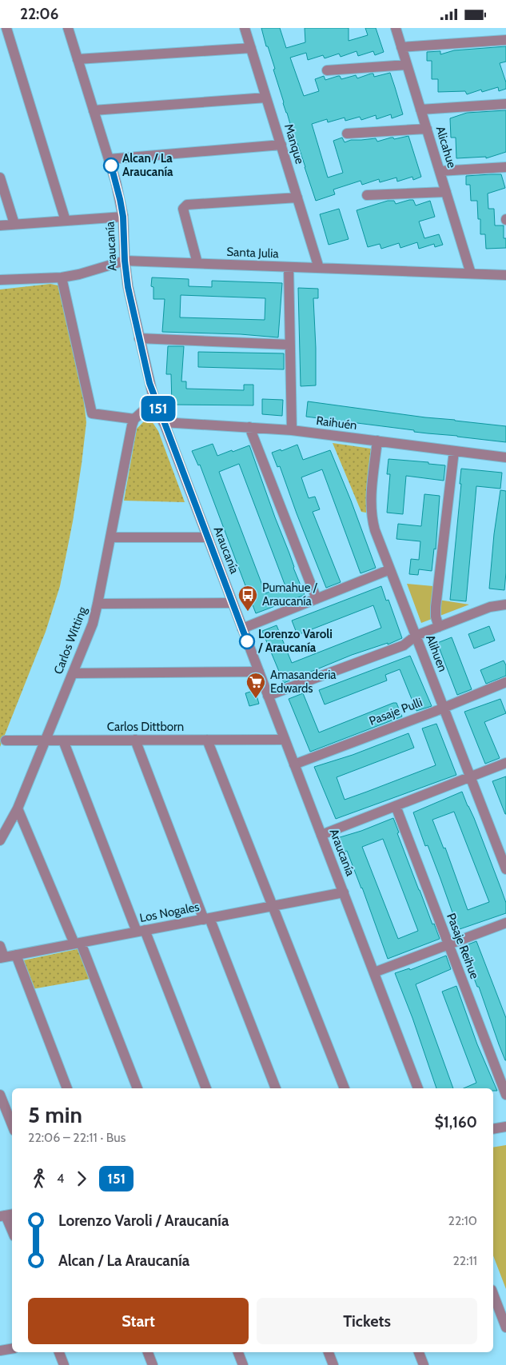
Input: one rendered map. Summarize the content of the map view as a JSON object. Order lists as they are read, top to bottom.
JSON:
{
  "streets": {
    "street": [
      "Manque",
      "Alicahue",
      "Araucanía",
      "Santa Julia",
      "Raihuén",
      "Carlos Witting",
      "Alihuen",
      "Pasaje Pulli",
      "Carlos Dittborn",
      "Los Nogales",
      "Pasaje Reihue"
    ]
  },
  "crossings": [
    ["Manque", "Santa Julia"],
    ["Alicahue", "Santa Julia"],
    ["Araucanía", "Santa Julia"],
    ["Araucanía", "Raihuén"],
    ["Araucanía", "Pasaje Pulli"],
    ["Araucanía", "Carlos Dittborn"],
    ["Araucanía", "Los Nogales"],
    ["Raihuén", "Alihuen"],
    ["Carlos Witting", "Carlos Dittborn"],
    ["Alihuen", "Pasaje Pulli"]
  ],
  "places": {
    "other": ["Alcan / La Araucanía", "Lorenzo Varoli / Araucanía"],
    "bus stop": ["Pumahue / Araucanía"],
    "supermarket": ["Amasanderia Edwards"]
  },
  "lines": ["bus line 151"],
  "page": {
    "status": "22:06",
    "on_map": "151",
    "heading": ["5 min", "22:06 – 22:11 · Bus", "$1,160"],
    "legs": ["4", "151"],
    "list": [
      {
        "name": "Lorenzo Varoli / Araucanía",
        "value": "22:10"
      },
      {
        "name": "Alcan / La Araucanía",
        "value": "22:11"
      }
    ],
    "buttons": ["Start", "Tickets"]
  }
}
